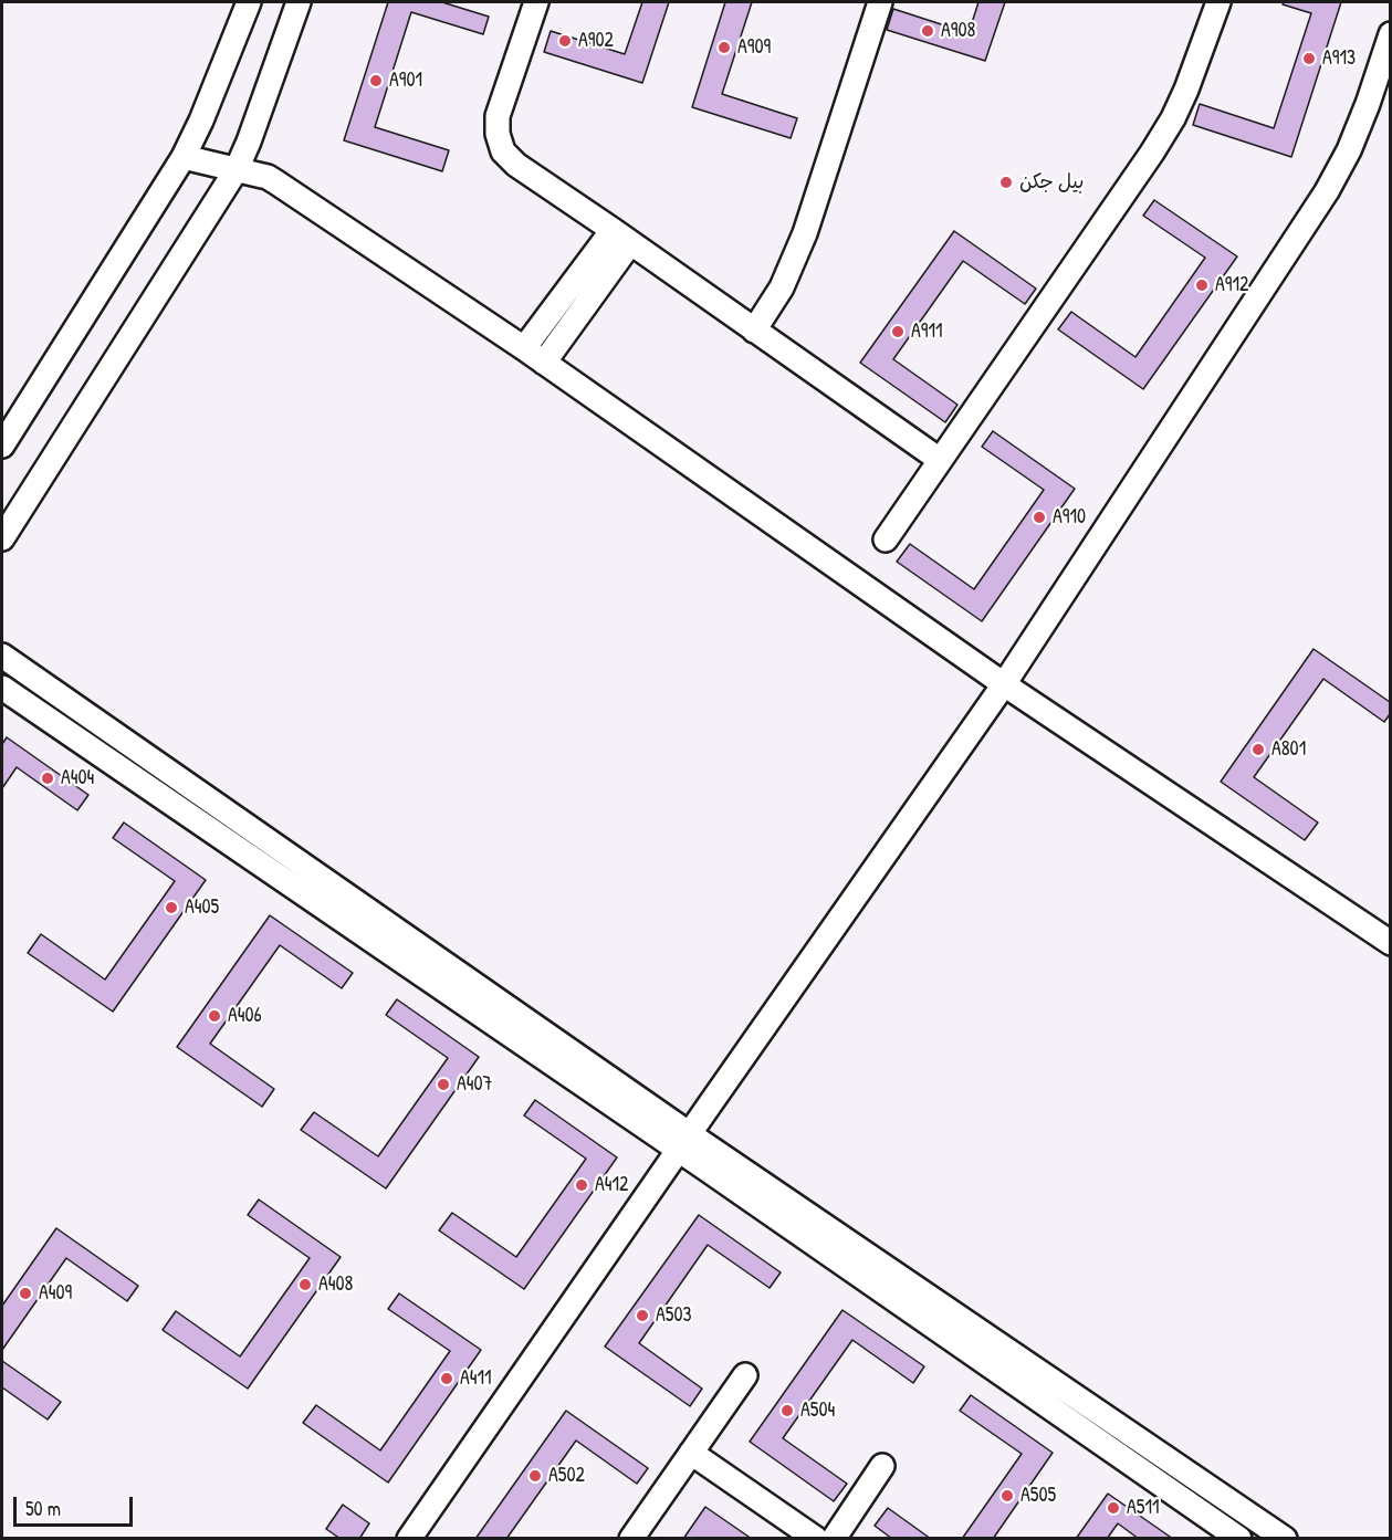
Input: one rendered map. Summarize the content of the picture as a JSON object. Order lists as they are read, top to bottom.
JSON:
{
  "places": [
    "A908",
    "A902",
    "A909",
    "A913",
    "A901",
    "بيل جكن",
    "A912",
    "A911",
    "A910",
    "A801",
    "A404",
    "A405",
    "A406",
    "A407",
    "A412",
    "A408",
    "A409",
    "A503",
    "A411",
    "A504",
    "A502",
    "A505",
    "A511"
  ],
  "scale_bar": "50 m"
}
